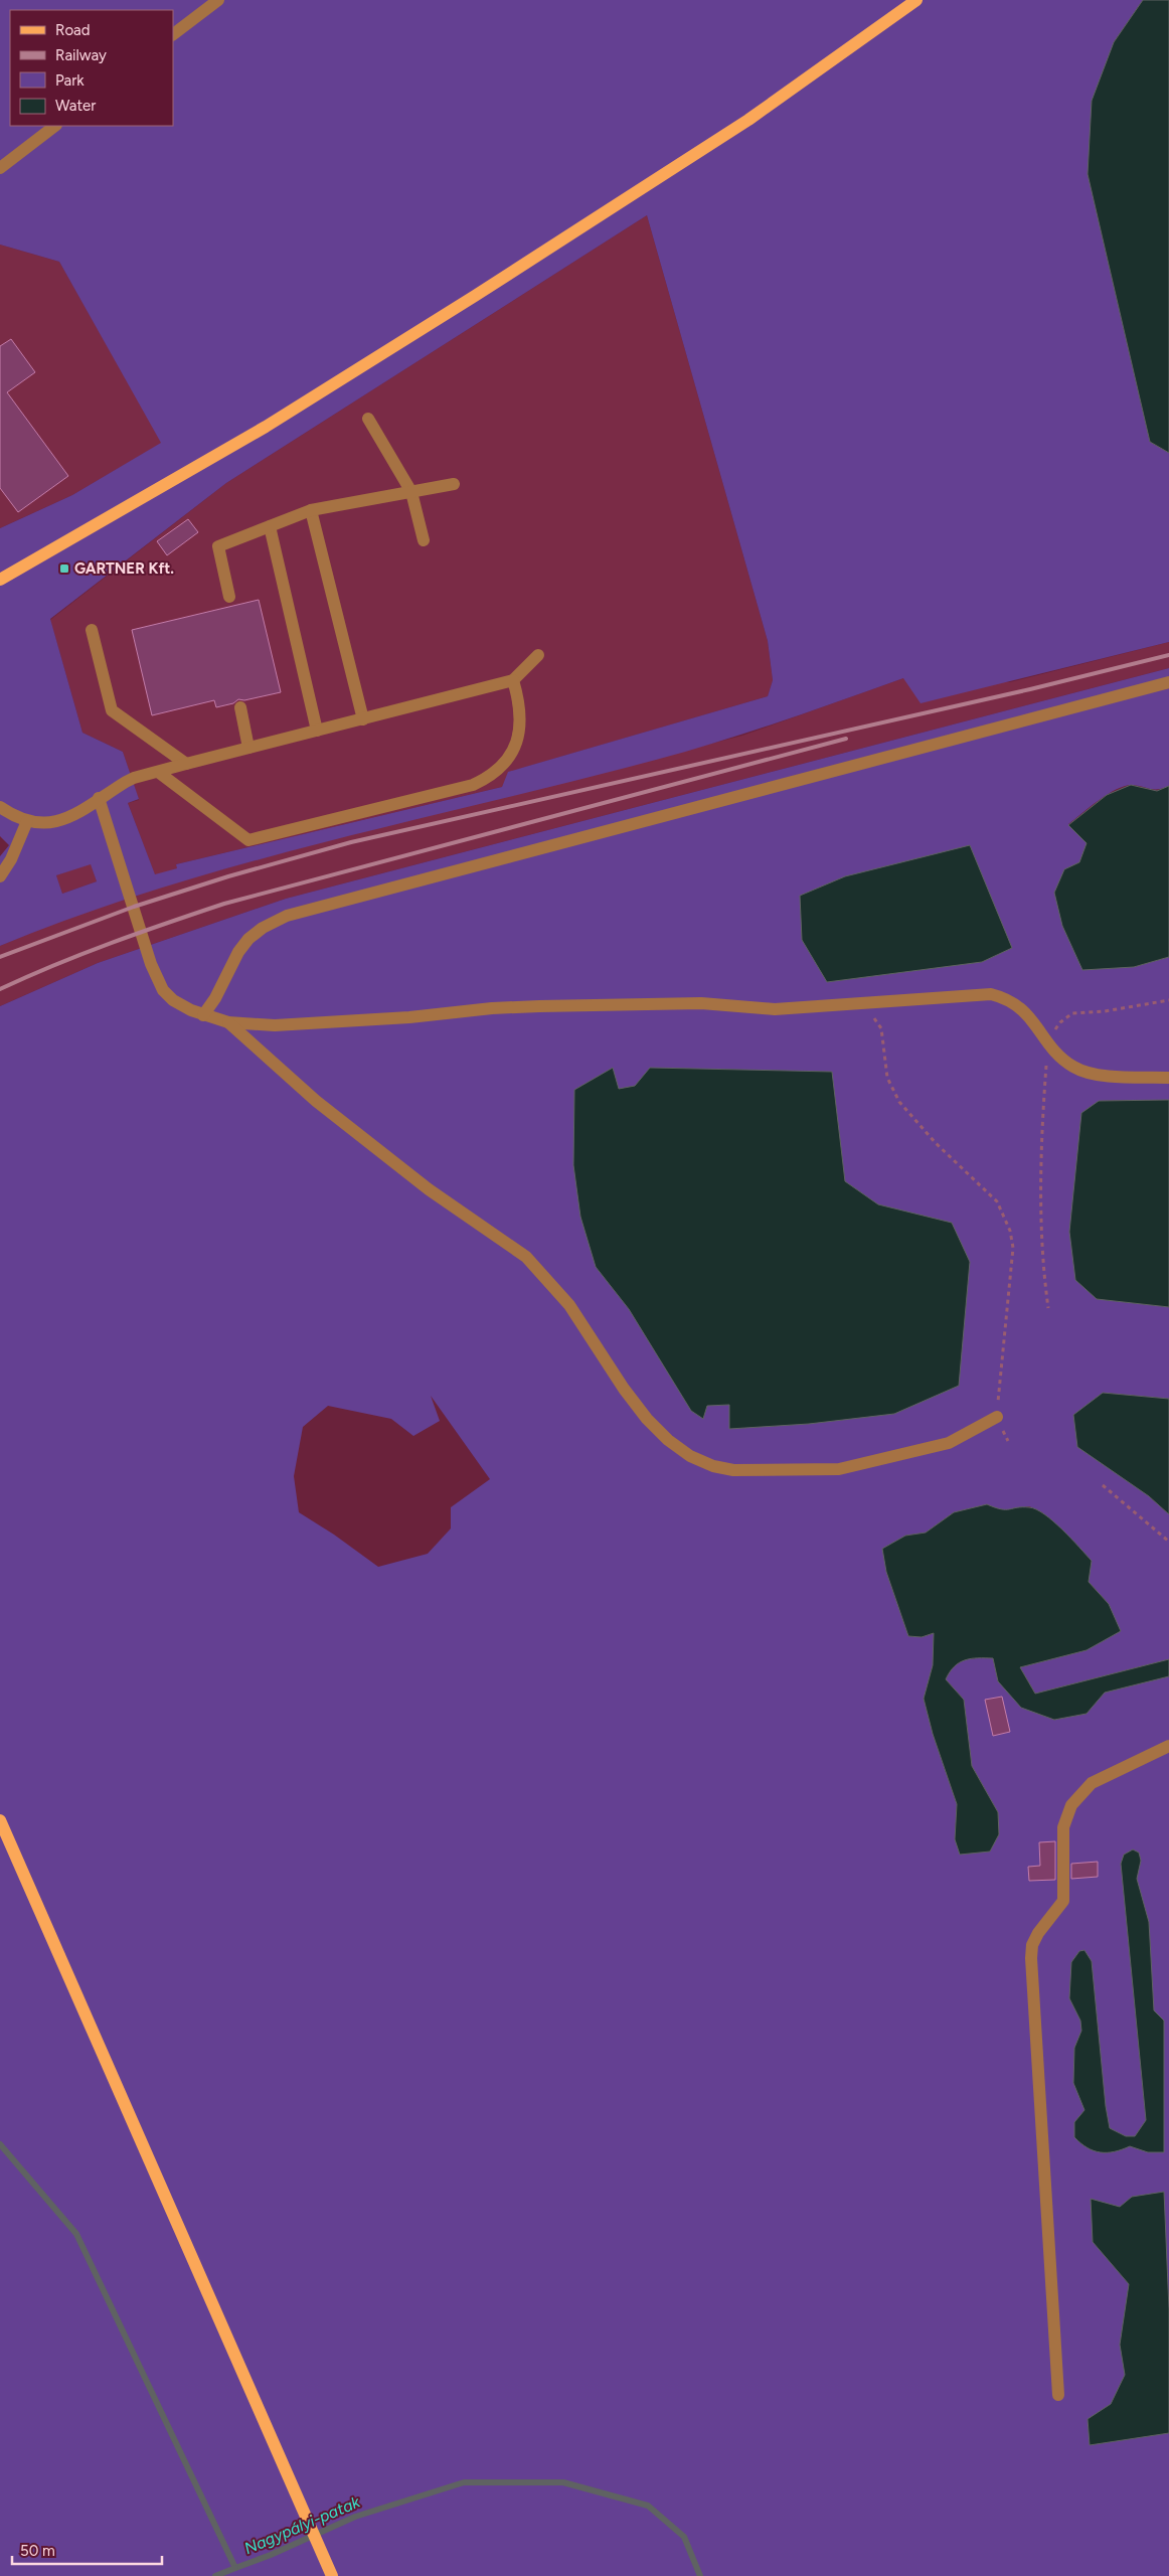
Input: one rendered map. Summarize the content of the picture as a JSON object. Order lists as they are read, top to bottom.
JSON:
{
  "water": ["Nagypályi-patak"],
  "places": {
    "transit": ["GARTNER Kft."]
  },
  "legend": [
    "Road",
    "Railway",
    "Park",
    "Water"
  ],
  "scale_bar": "50 m"
}
